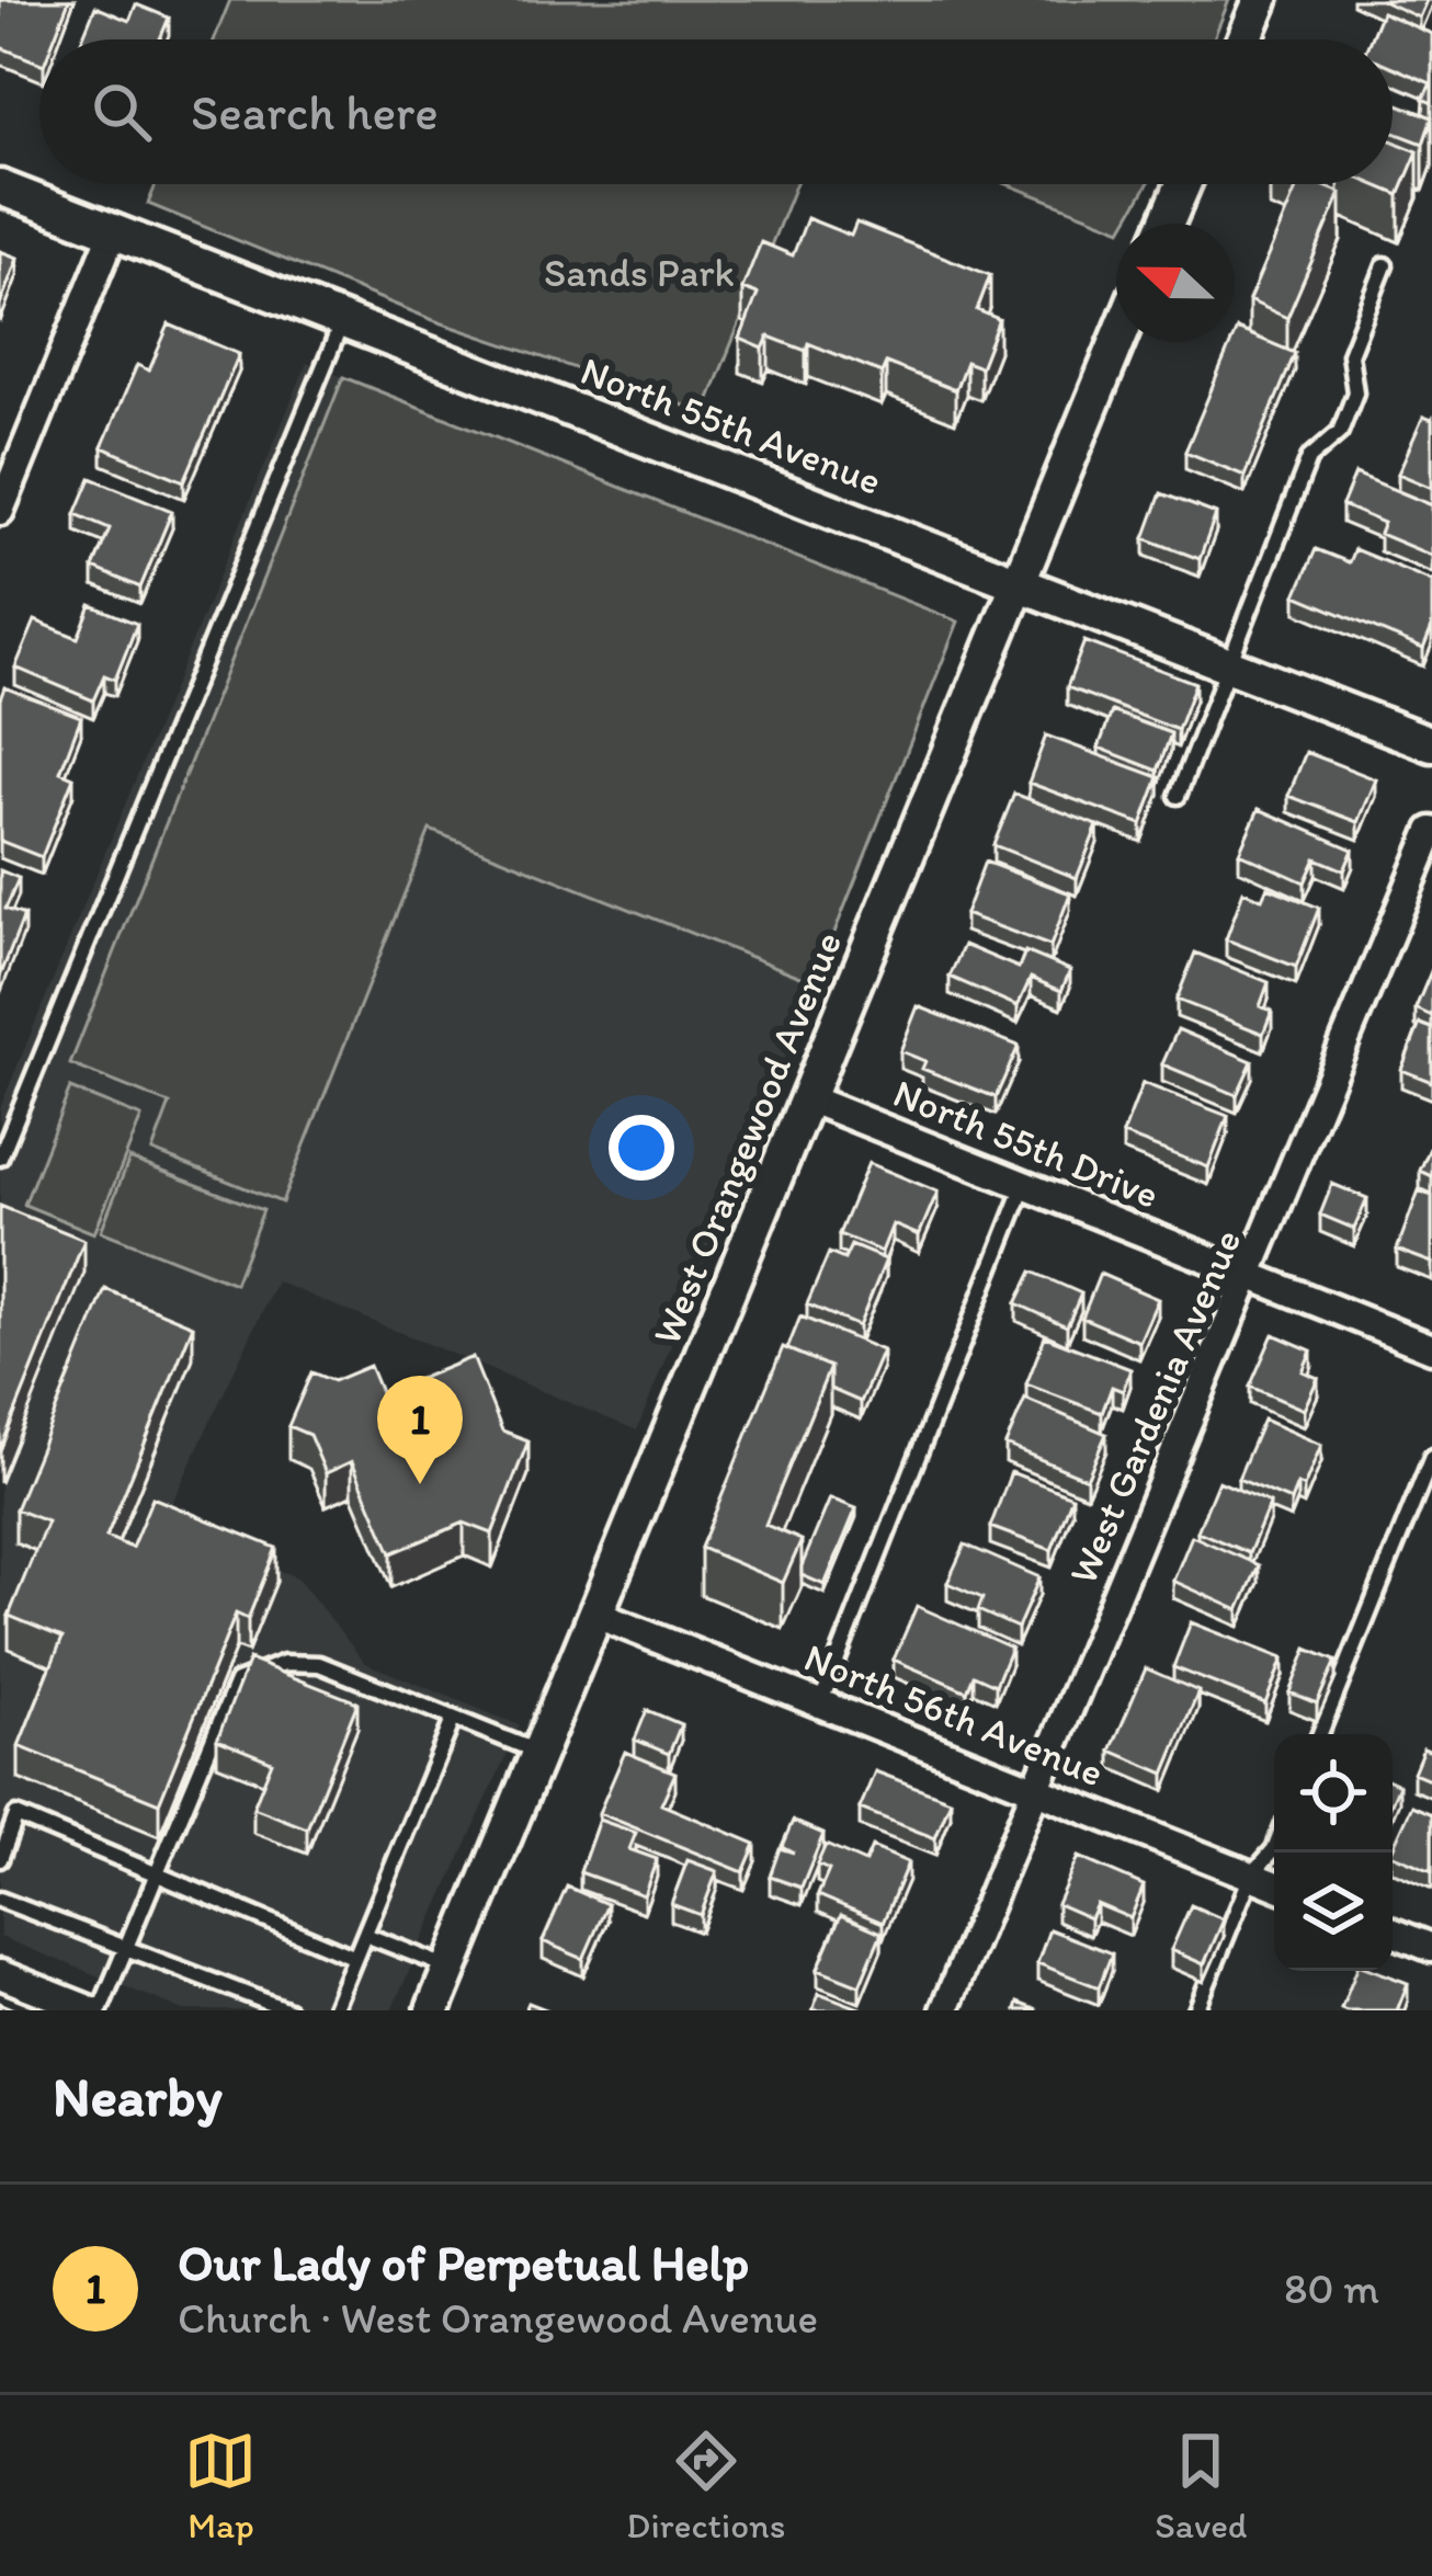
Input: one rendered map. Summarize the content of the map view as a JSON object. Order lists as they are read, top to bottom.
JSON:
{
  "streets": {
    "street": [
      "North 55th Avenue",
      "West Orangewood Avenue",
      "North 55th Drive",
      "West Gardenia Avenue",
      "North 56th Avenue"
    ]
  },
  "crossings": [
    ["North 55th Avenue", "West Orangewood Avenue"],
    ["West Orangewood Avenue", "North 55th Drive"],
    ["West Orangewood Avenue", "North 56th Avenue"],
    ["North 55th Drive", "West Gardenia Avenue"],
    ["West Gardenia Avenue", "North 56th Avenue"]
  ],
  "parks": ["Sands Park"],
  "north": "left",
  "page": {
    "search": "Search here",
    "pins": "1",
    "heading": "Nearby",
    "list": [
      {
        "mark": "1",
        "name": "Our Lady of Perpetual Help",
        "note": "Church · West Orangewood Avenue",
        "value": "80 m"
      }
    ],
    "nav": ["Map", "Directions", "Saved"]
  }
}
